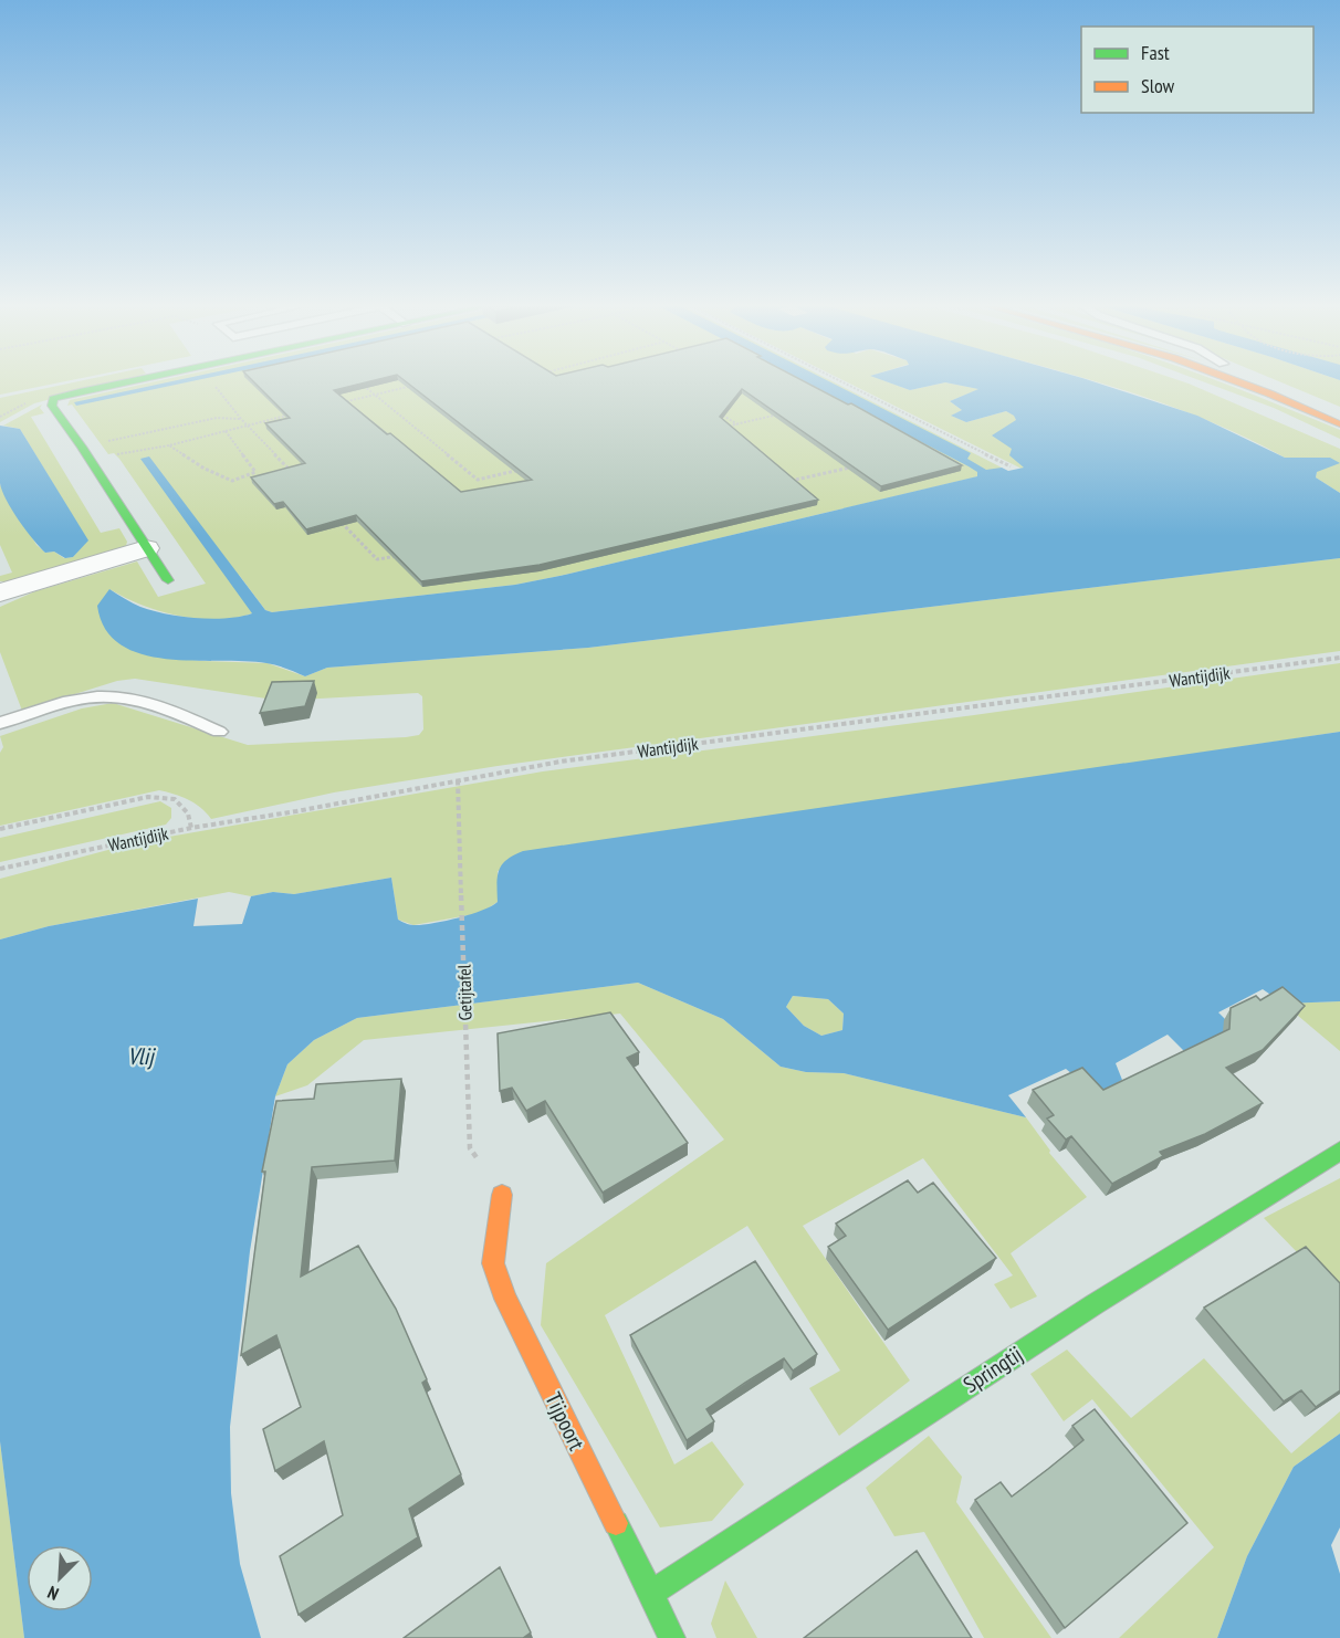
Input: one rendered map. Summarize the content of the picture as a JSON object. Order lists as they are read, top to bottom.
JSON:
{
  "streets": {
    "street": ["Springtij", "Tijpoort"],
    "path": ["Wantijdijk", "Getijtafel"]
  },
  "crossings": [
    ["Wantijdijk", "Getijtafel"],
    ["Getijtafel", "Tijpoort"],
    ["Springtij", "Tijpoort"]
  ],
  "water": ["Vlij"],
  "legend": ["Fast", "Slow"],
  "north": "bottom left"
}
